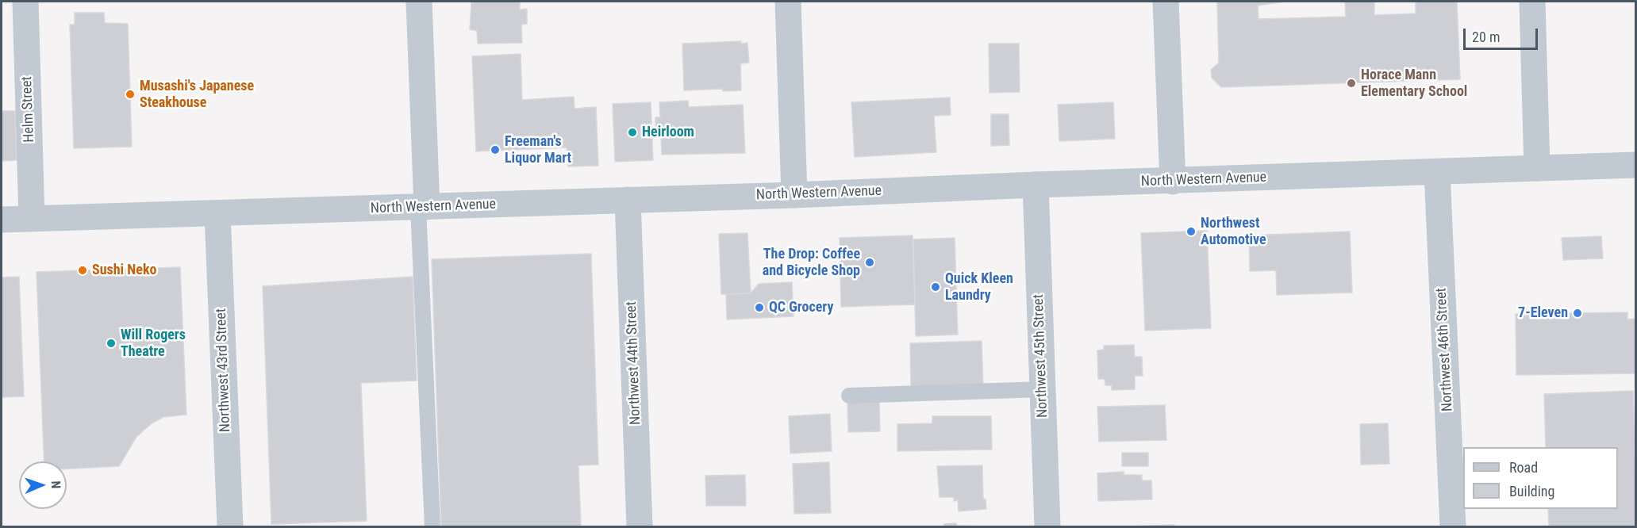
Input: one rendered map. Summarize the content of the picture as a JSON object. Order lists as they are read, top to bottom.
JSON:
{
  "streets": {
    "street": [
      "Helm Street",
      "North Western Avenue",
      "Northwest 46th Street",
      "Northwest 45th Street",
      "Northwest 44th Street",
      "Northwest 43rd Street"
    ]
  },
  "crossings": [
    ["Helm Street", "North Western Avenue"],
    ["North Western Avenue", "Northwest 46th Street"],
    ["North Western Avenue", "Northwest 45th Street"],
    ["North Western Avenue", "Northwest 44th Street"],
    ["North Western Avenue", "Northwest 43rd Street"]
  ],
  "places": [
    "Horace Mann Elementary School",
    "Musashi's Japanese Steakhouse",
    "Heirloom",
    "Freeman's Liquor Mart",
    "Northwest Automotive",
    "The Drop: Coffee and Bicycle Shop",
    "Sushi Neko",
    "Quick Kleen Laundry",
    "QC Grocery",
    "7-Eleven",
    "Will Rogers Theatre"
  ],
  "legend": ["Road", "Building"],
  "scale_bar": "20 m",
  "north": "right"
}
